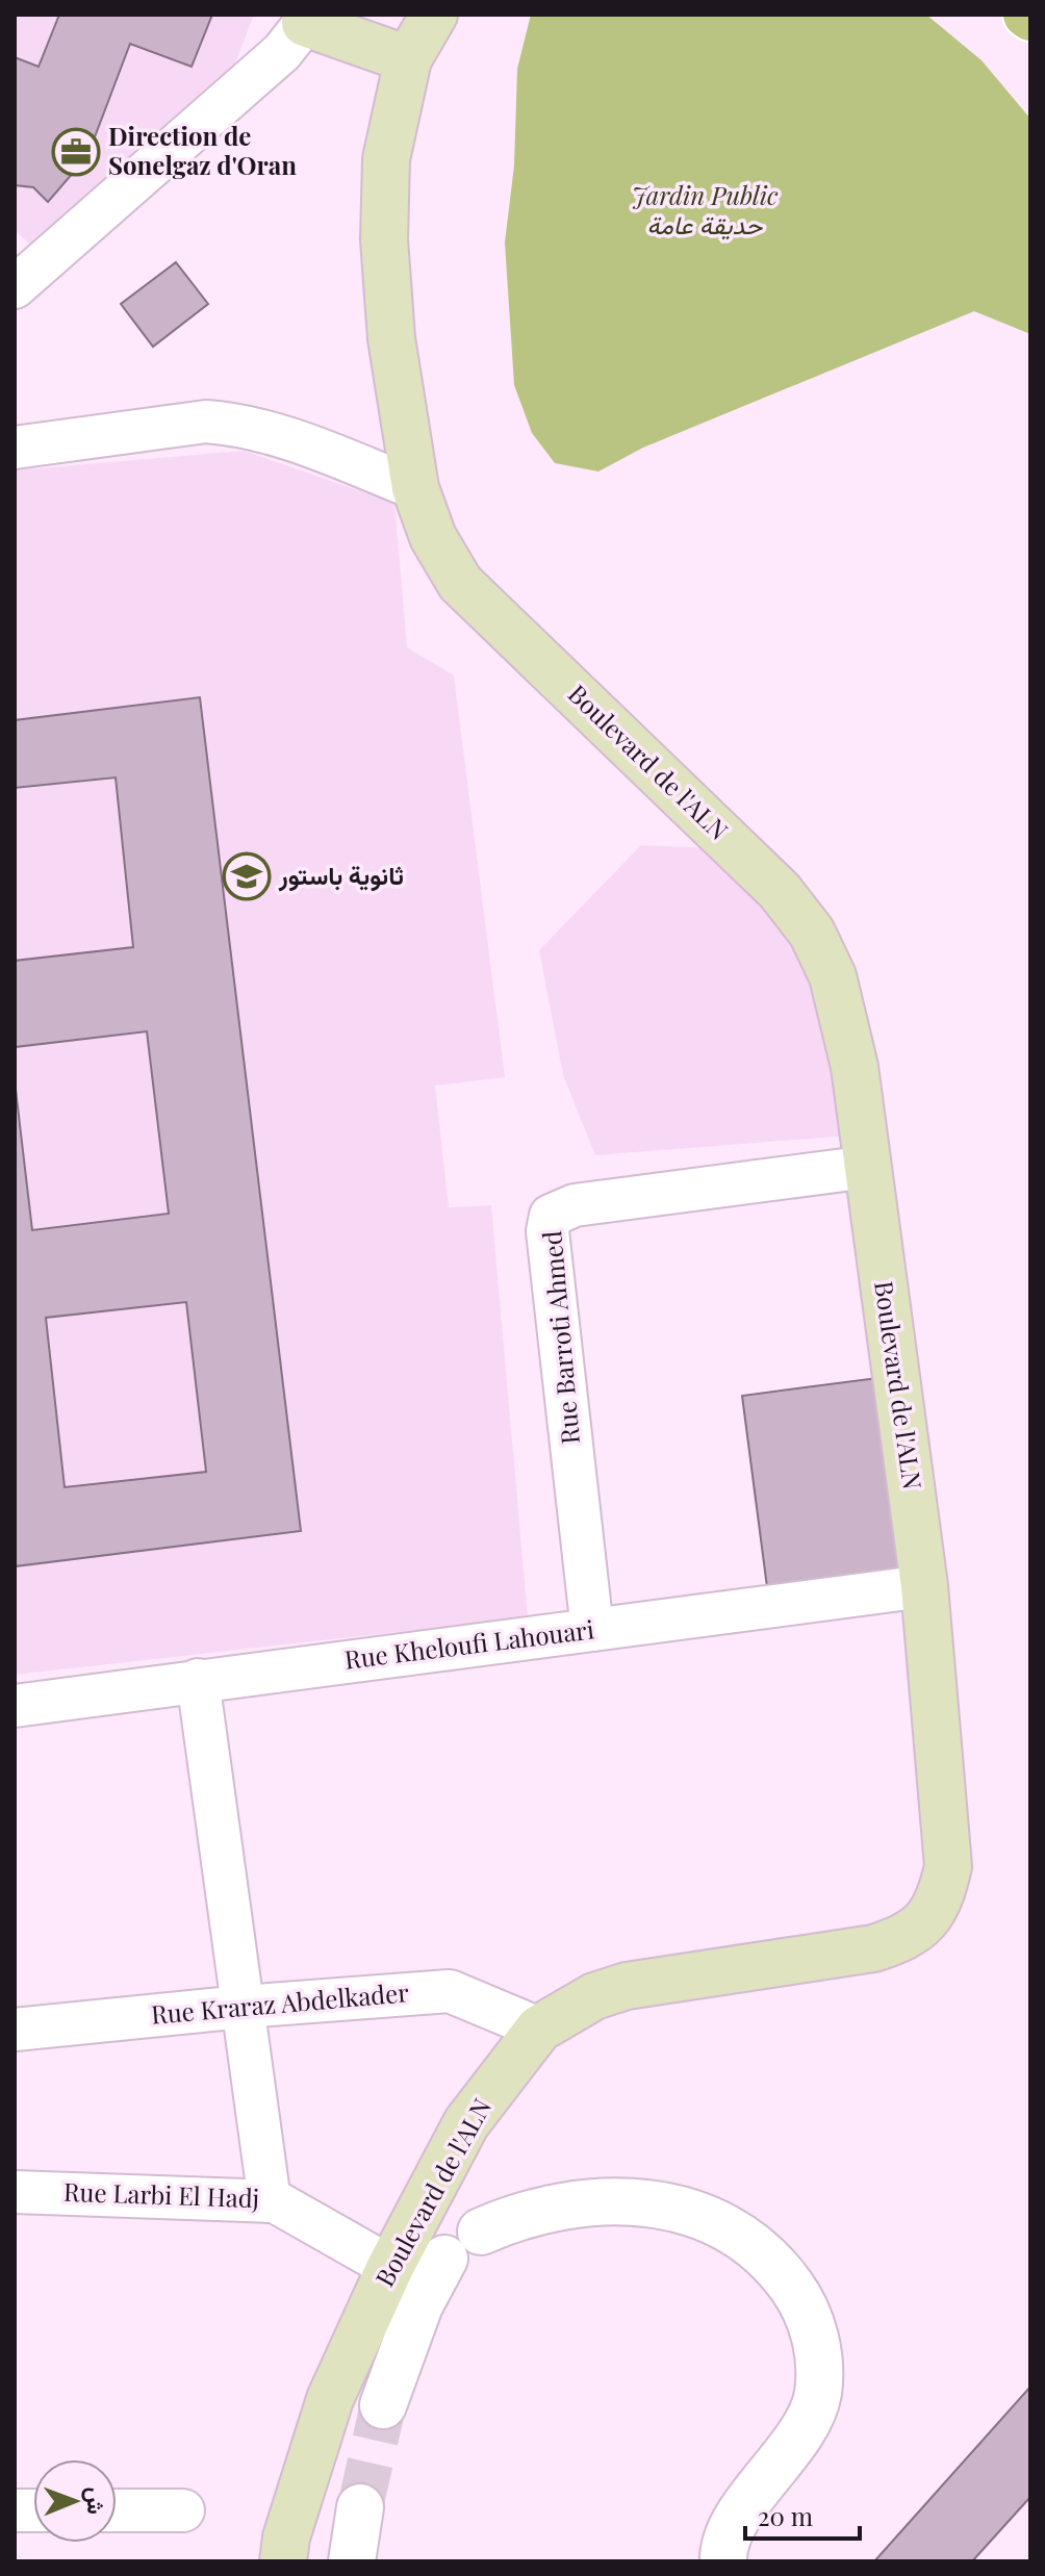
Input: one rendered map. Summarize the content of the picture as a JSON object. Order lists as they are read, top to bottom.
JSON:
{
  "streets": {
    "main road": ["Boulevard de l'ALN"],
    "street": [
      "Rue Barroti Ahmed",
      "Rue Kheloufi Lahouari",
      "Rue Kraraz Abdelkader",
      "Rue Larbi El Hadj"
    ]
  },
  "crossings": [
    ["Boulevard de l'ALN", "Rue Barroti Ahmed"],
    ["Boulevard de l'ALN", "Rue Kheloufi Lahouari"],
    ["Boulevard de l'ALN", "Rue Kraraz Abdelkader"],
    ["Boulevard de l'ALN", "Rue Larbi El Hadj"],
    ["Rue Barroti Ahmed", "Rue Kheloufi Lahouari"]
  ],
  "parks": ["Jardin Public حديقة عامة"],
  "places": {
    "office": ["Direction de Sonelgaz d'Oran"],
    "school or university": ["ثانوية باستور"]
  },
  "scale_bar": "20 m",
  "north": "right"
}
